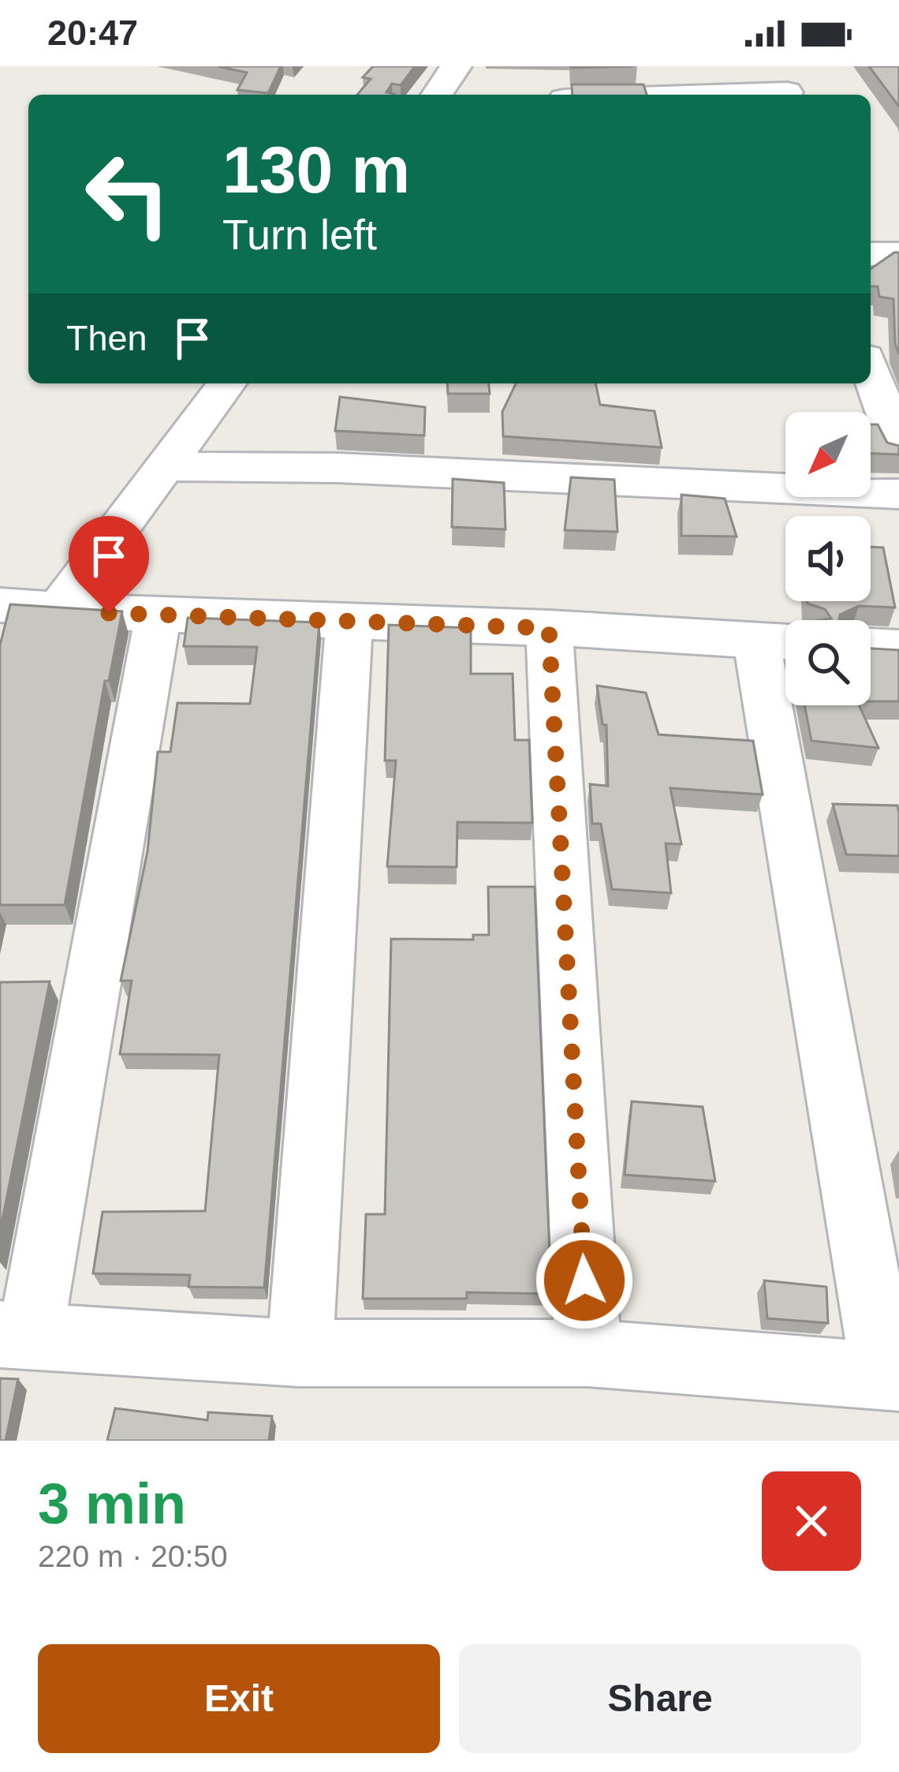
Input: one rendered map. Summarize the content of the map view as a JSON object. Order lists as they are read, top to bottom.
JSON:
{
  "north": "bottom left",
  "page": {
    "status": "20:47",
    "turn": ["130 m", "Turn left"],
    "then": "Then",
    "heading": ["3 min", "220 m · 20:50"],
    "buttons": ["Exit", "Share"]
  }
}
